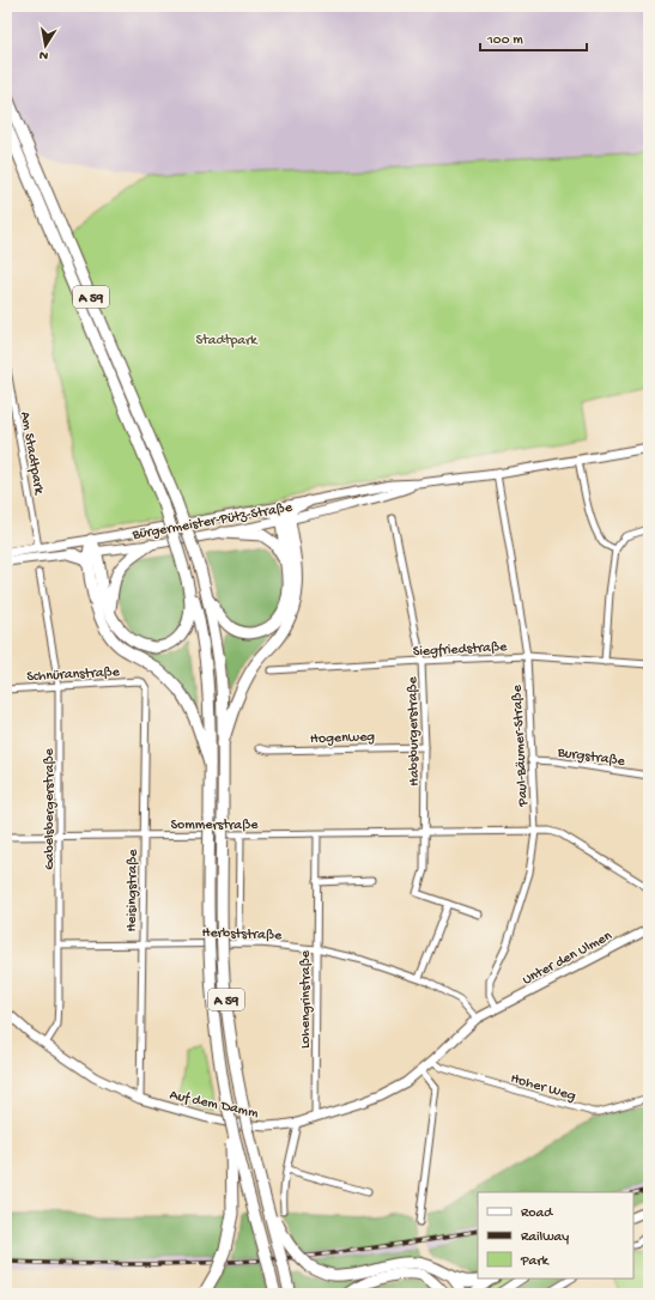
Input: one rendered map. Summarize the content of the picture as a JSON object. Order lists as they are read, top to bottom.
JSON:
{
  "streets": {
    "highway": ["A 59"],
    "main road": ["Bürgermeister-Pütz-Straße", "Unter den Ulmen", "Auf dem Damm"],
    "street": [
      "Am Stadtpark",
      "Siegfriedstraße",
      "Schnüranstraße",
      "Habsburgerstraße",
      "Hogenweg",
      "Paul-Bäumer-Straße",
      "Burgstraße",
      "Gabelsbergerstraße",
      "Sommerstraße",
      "Heisingstraße",
      "Herbststraße",
      "Lohengrinstraße",
      "Hoher Weg"
    ]
  },
  "crossings": [
    ["Am Stadtpark", "Bürgermeister-Pütz-Straße"],
    ["Bürgermeister-Pütz-Straße", "Paul-Bäumer-Straße"],
    ["Siegfriedstraße", "Habsburgerstraße"],
    ["Siegfriedstraße", "Paul-Bäumer-Straße"],
    ["Schnüranstraße", "Gabelsbergerstraße"],
    ["Schnüranstraße", "Heisingstraße"],
    ["Habsburgerstraße", "Hogenweg"],
    ["Habsburgerstraße", "Sommerstraße"],
    ["Paul-Bäumer-Straße", "Burgstraße"],
    ["Paul-Bäumer-Straße", "Sommerstraße"],
    ["Paul-Bäumer-Straße", "Unter den Ulmen"],
    ["Paul-Bäumer-Straße", "Auf dem Damm"],
    ["Gabelsbergerstraße", "Sommerstraße"],
    ["Gabelsbergerstraße", "Herbststraße"],
    ["Gabelsbergerstraße", "Auf dem Damm"],
    ["Sommerstraße", "Heisingstraße"],
    ["Sommerstraße", "Lohengrinstraße"],
    ["Heisingstraße", "Herbststraße"],
    ["Heisingstraße", "Auf dem Damm"],
    ["Herbststraße", "Lohengrinstraße"],
    ["Herbststraße", "Auf dem Damm"],
    ["Unter den Ulmen", "Auf dem Damm"],
    ["Lohengrinstraße", "Auf dem Damm"],
    ["Hoher Weg", "Auf dem Damm"]
  ],
  "parks": ["Stadtpark"],
  "legend": ["Road", "Railway", "Park"],
  "scale_bar": "100 m",
  "north": "bottom"
}
